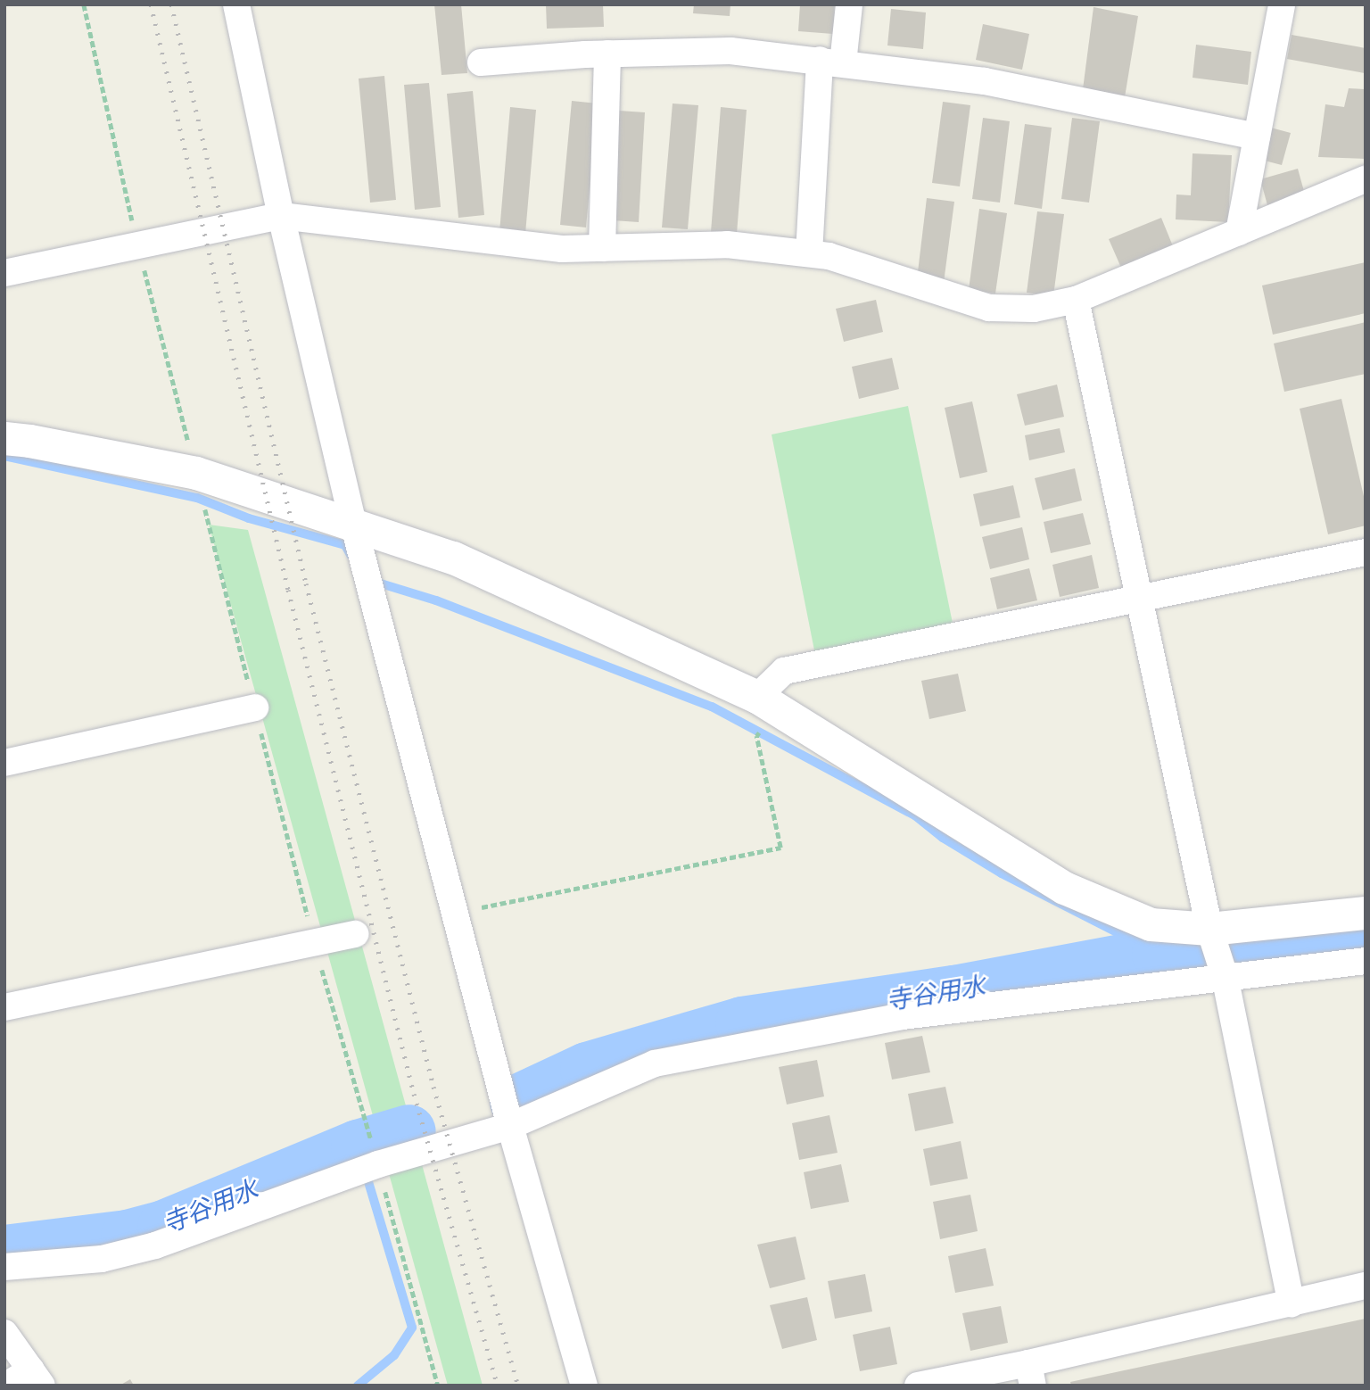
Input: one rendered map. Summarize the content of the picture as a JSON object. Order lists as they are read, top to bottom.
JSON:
{
  "water": ["寺谷用水"]
}
